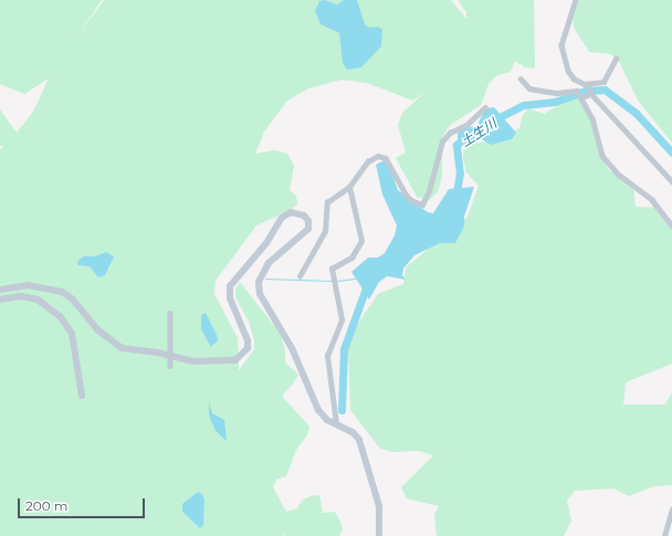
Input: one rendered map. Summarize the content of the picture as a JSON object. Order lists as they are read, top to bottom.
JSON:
{
  "water": ["土生川"],
  "scale_bar": "200 m"
}
